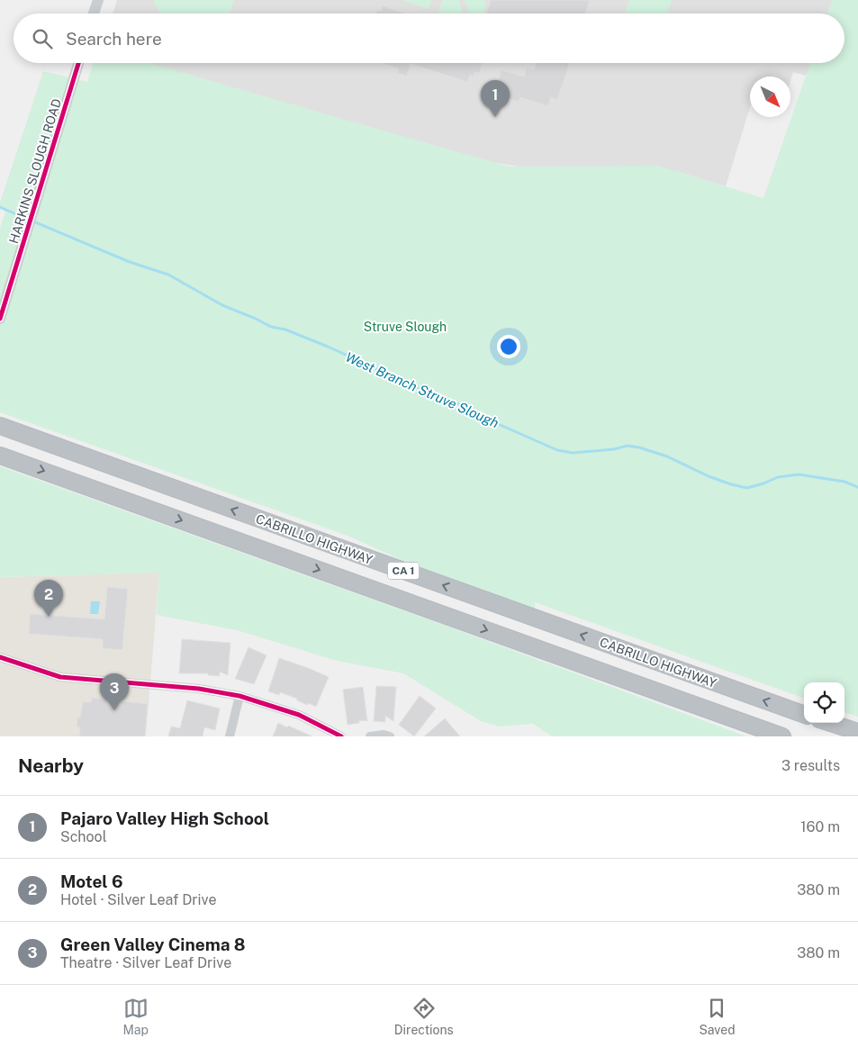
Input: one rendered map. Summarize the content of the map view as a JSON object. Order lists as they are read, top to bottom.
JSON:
{
  "streets": {
    "highway": ["CABRILLO HIGHWAY", "CA 1"],
    "street": ["HARKINS SLOUGH ROAD"]
  },
  "water": ["West Branch Struve Slough"],
  "parks": ["Struve Slough"],
  "north": "bottom right",
  "page": {
    "search": "Search here",
    "pins": ["1", "2", "3"],
    "heading": ["Nearby", "3 results"],
    "list": [
      {
        "mark": "1",
        "name": "Pajaro Valley High School",
        "note": "School",
        "value": "160 m"
      },
      {
        "mark": "2",
        "name": "Motel 6",
        "note": "Hotel · Silver Leaf Drive",
        "value": "380 m"
      },
      {
        "mark": "3",
        "name": "Green Valley Cinema 8",
        "note": "Theatre · Silver Leaf Drive",
        "value": "380 m"
      }
    ],
    "nav": ["Map", "Directions", "Saved"]
  }
}
